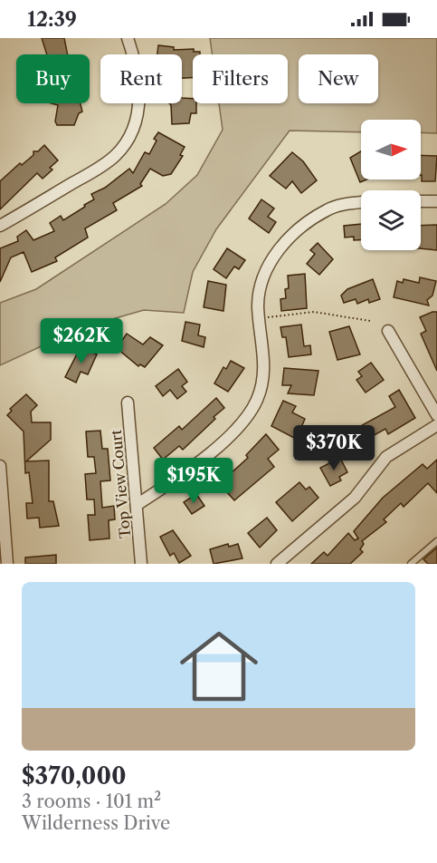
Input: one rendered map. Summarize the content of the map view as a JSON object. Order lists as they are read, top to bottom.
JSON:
{
  "streets": {
    "street": ["Top View Court"]
  },
  "north": "right",
  "page": {
    "status": "12:39",
    "chip": [
      "Buy",
      "Rent",
      "Filters",
      "New"
    ],
    "price": ["$262K", "$370K", "$195K"],
    "list": [
      {
        "name": "$370,000",
        "note": "3 rooms · 101 m² · Wilderness Drive"
      }
    ]
  }
}
